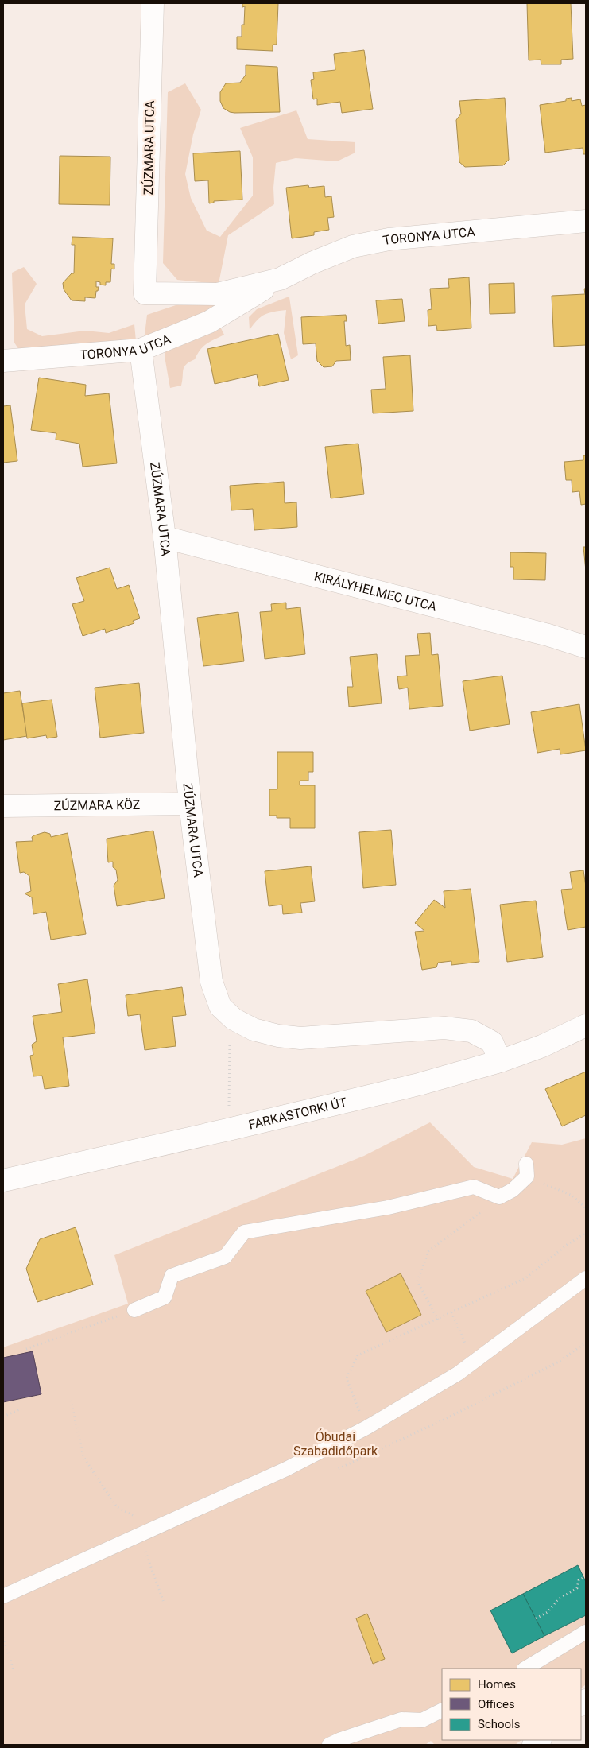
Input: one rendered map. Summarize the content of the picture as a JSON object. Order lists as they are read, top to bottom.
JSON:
{
  "streets": {
    "street": [
      "ZÚZMARA UTCA",
      "TORONYA UTCA",
      "KIRÁLYHELMEC UTCA",
      "ZÚZMARA KÖZ",
      "FARKASTORKI ÚT"
    ]
  },
  "crossings": [
    ["ZÚZMARA UTCA", "TORONYA UTCA"],
    ["ZÚZMARA UTCA", "KIRÁLYHELMEC UTCA"],
    ["ZÚZMARA UTCA", "ZÚZMARA KÖZ"],
    ["ZÚZMARA UTCA", "FARKASTORKI ÚT"]
  ],
  "parks": ["Óbudai Szabadidőpark"],
  "legend": ["Homes", "Offices", "Schools"]
}
